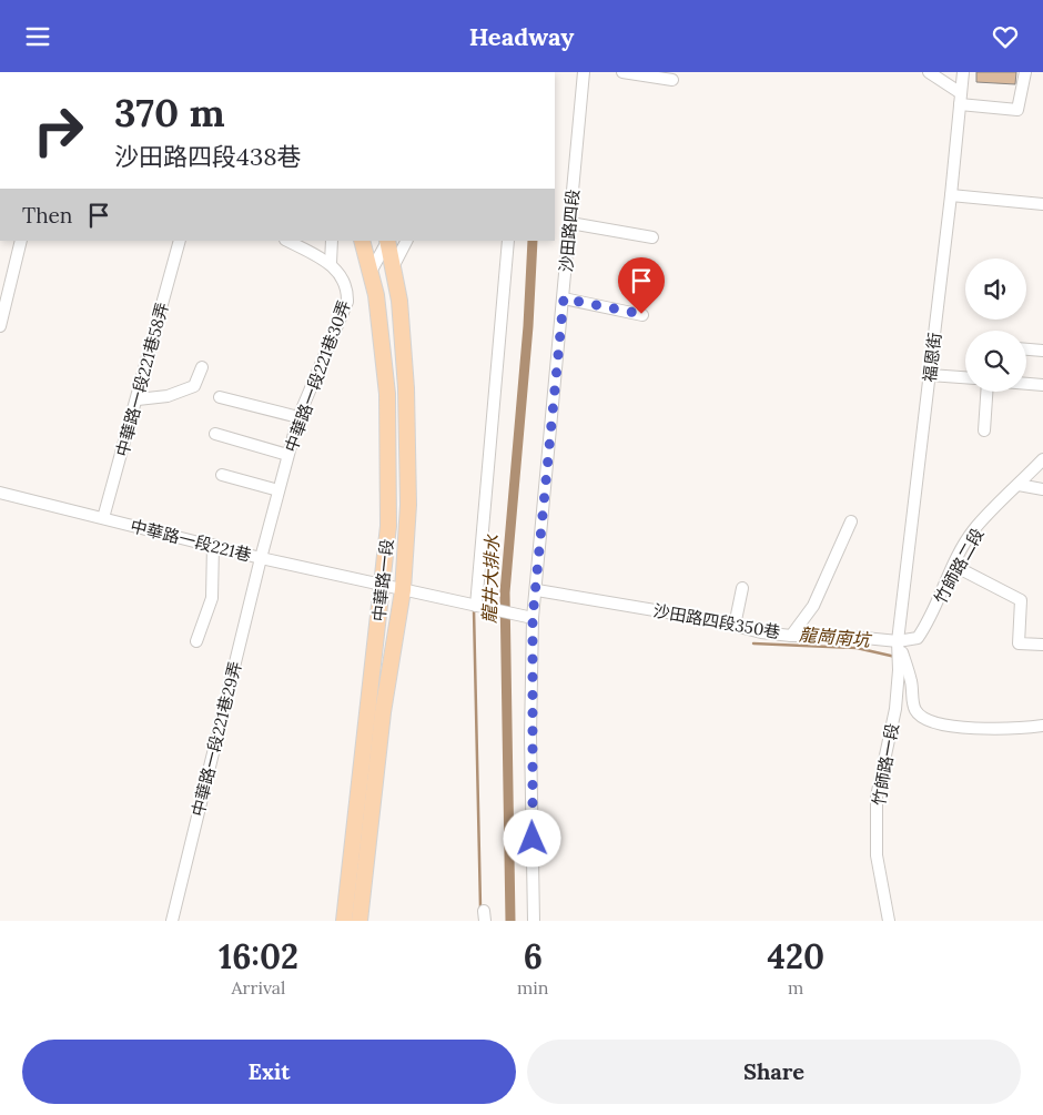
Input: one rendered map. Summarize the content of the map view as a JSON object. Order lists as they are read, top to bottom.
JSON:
{
  "streets": {
    "main road": ["中華路一段"],
    "street": [
      "沙田路四段",
      "福恩街",
      "中華路一段221巷30弄",
      "中華路一段221巷58弄",
      "中華路一段221巷",
      "竹師路二段",
      "沙田路四段350巷",
      "中華路一段221巷29弄",
      "竹師路一段"
    ]
  },
  "crossings": [
    ["沙田路四段", "中華路一段221巷"],
    ["沙田路四段", "沙田路四段350巷"],
    ["福恩街", "竹師路二段"],
    ["福恩街", "沙田路四段350巷"],
    ["福恩街", "竹師路一段"],
    ["中華路一段221巷30弄", "中華路一段221巷"],
    ["中華路一段221巷30弄", "中華路一段221巷29弄"],
    ["中華路一段221巷58弄", "中華路一段221巷"],
    ["中華路一段221巷", "中華路一段"],
    ["中華路一段221巷", "中華路一段221巷29弄"],
    ["竹師路二段", "沙田路四段350巷"],
    ["竹師路二段", "竹師路一段"],
    ["沙田路四段350巷", "竹師路一段"]
  ],
  "water": ["龍井大排水", "龍崗南坑"],
  "page": {
    "header": "Headway",
    "turn": ["370 m", "沙田路四段438巷"],
    "then": "Then",
    "eta": [
      "16:02",
      "Arrival",
      "6",
      "min",
      "420",
      "m"
    ],
    "buttons": ["Exit", "Share"]
  }
}
